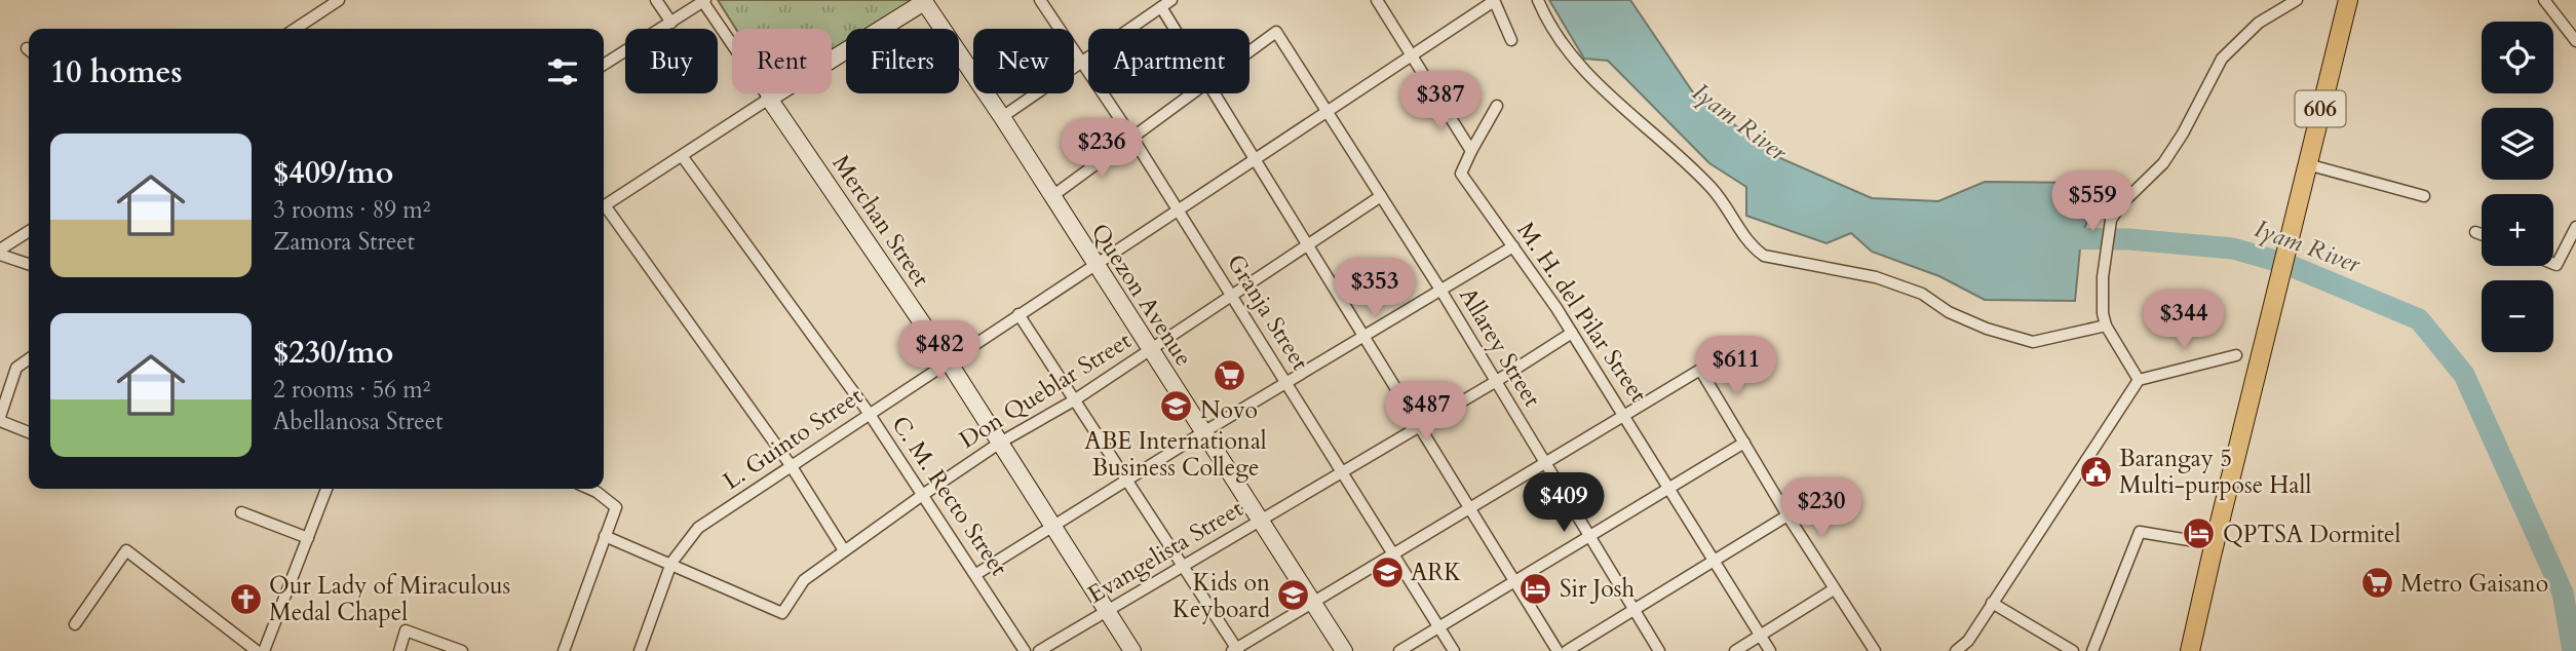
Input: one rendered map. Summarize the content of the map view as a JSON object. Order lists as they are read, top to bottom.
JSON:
{
  "streets": {
    "main road": ["606", "Merchan Street", "Quezon Avenue"],
    "street": [
      "Granja Street",
      "M. H. del Pilar Street",
      "Allarey Street",
      "Don Queblar Street",
      "L. Guinto Street",
      "C. M. Recto Street",
      "Evangelista Street"
    ]
  },
  "crossings": [
    ["Merchan Street", "Don Queblar Street"],
    ["Merchan Street", "L. Guinto Street"],
    ["Merchan Street", "Evangelista Street"],
    ["Quezon Avenue", "Don Queblar Street"],
    ["Quezon Avenue", "L. Guinto Street"],
    ["Quezon Avenue", "Evangelista Street"],
    ["Granja Street", "Don Queblar Street"],
    ["Granja Street", "L. Guinto Street"],
    ["Granja Street", "Evangelista Street"],
    ["M. H. del Pilar Street", "Evangelista Street"],
    ["Allarey Street", "Don Queblar Street"],
    ["Allarey Street", "L. Guinto Street"],
    ["Allarey Street", "Evangelista Street"],
    ["Don Queblar Street", "L. Guinto Street"],
    ["Don Queblar Street", "C. M. Recto Street"],
    ["L. Guinto Street", "C. M. Recto Street"]
  ],
  "water": ["Iyam River"],
  "places": {
    "supermarket": ["Novo", "Metro Gaisano"],
    "school or university": ["ABE International Business College", "ARK", "Kids on Keyboard"],
    "public building": ["Barangay 5 Multi-purpose Hall"],
    "hotel": ["QPTSA Dormitel", "Sir Josh"],
    "church": ["Our Lady of Miraculous Medal Chapel"]
  },
  "page": {
    "map_buttons": ["+", "−"],
    "chip": [
      "Buy",
      "Rent",
      "Filters",
      "New",
      "Apartment"
    ],
    "heading": "10 homes",
    "price": [
      "$387",
      "$236",
      "$559",
      "$353",
      "$344",
      "$482",
      "$611",
      "$487",
      "$409",
      "$230"
    ],
    "list": [
      {
        "name": "$409/mo",
        "note": "3 rooms · 89 m² · Zamora Street"
      },
      {
        "name": "$230/mo",
        "note": "2 rooms · 56 m² · Abellanosa Street"
      }
    ]
  }
}
